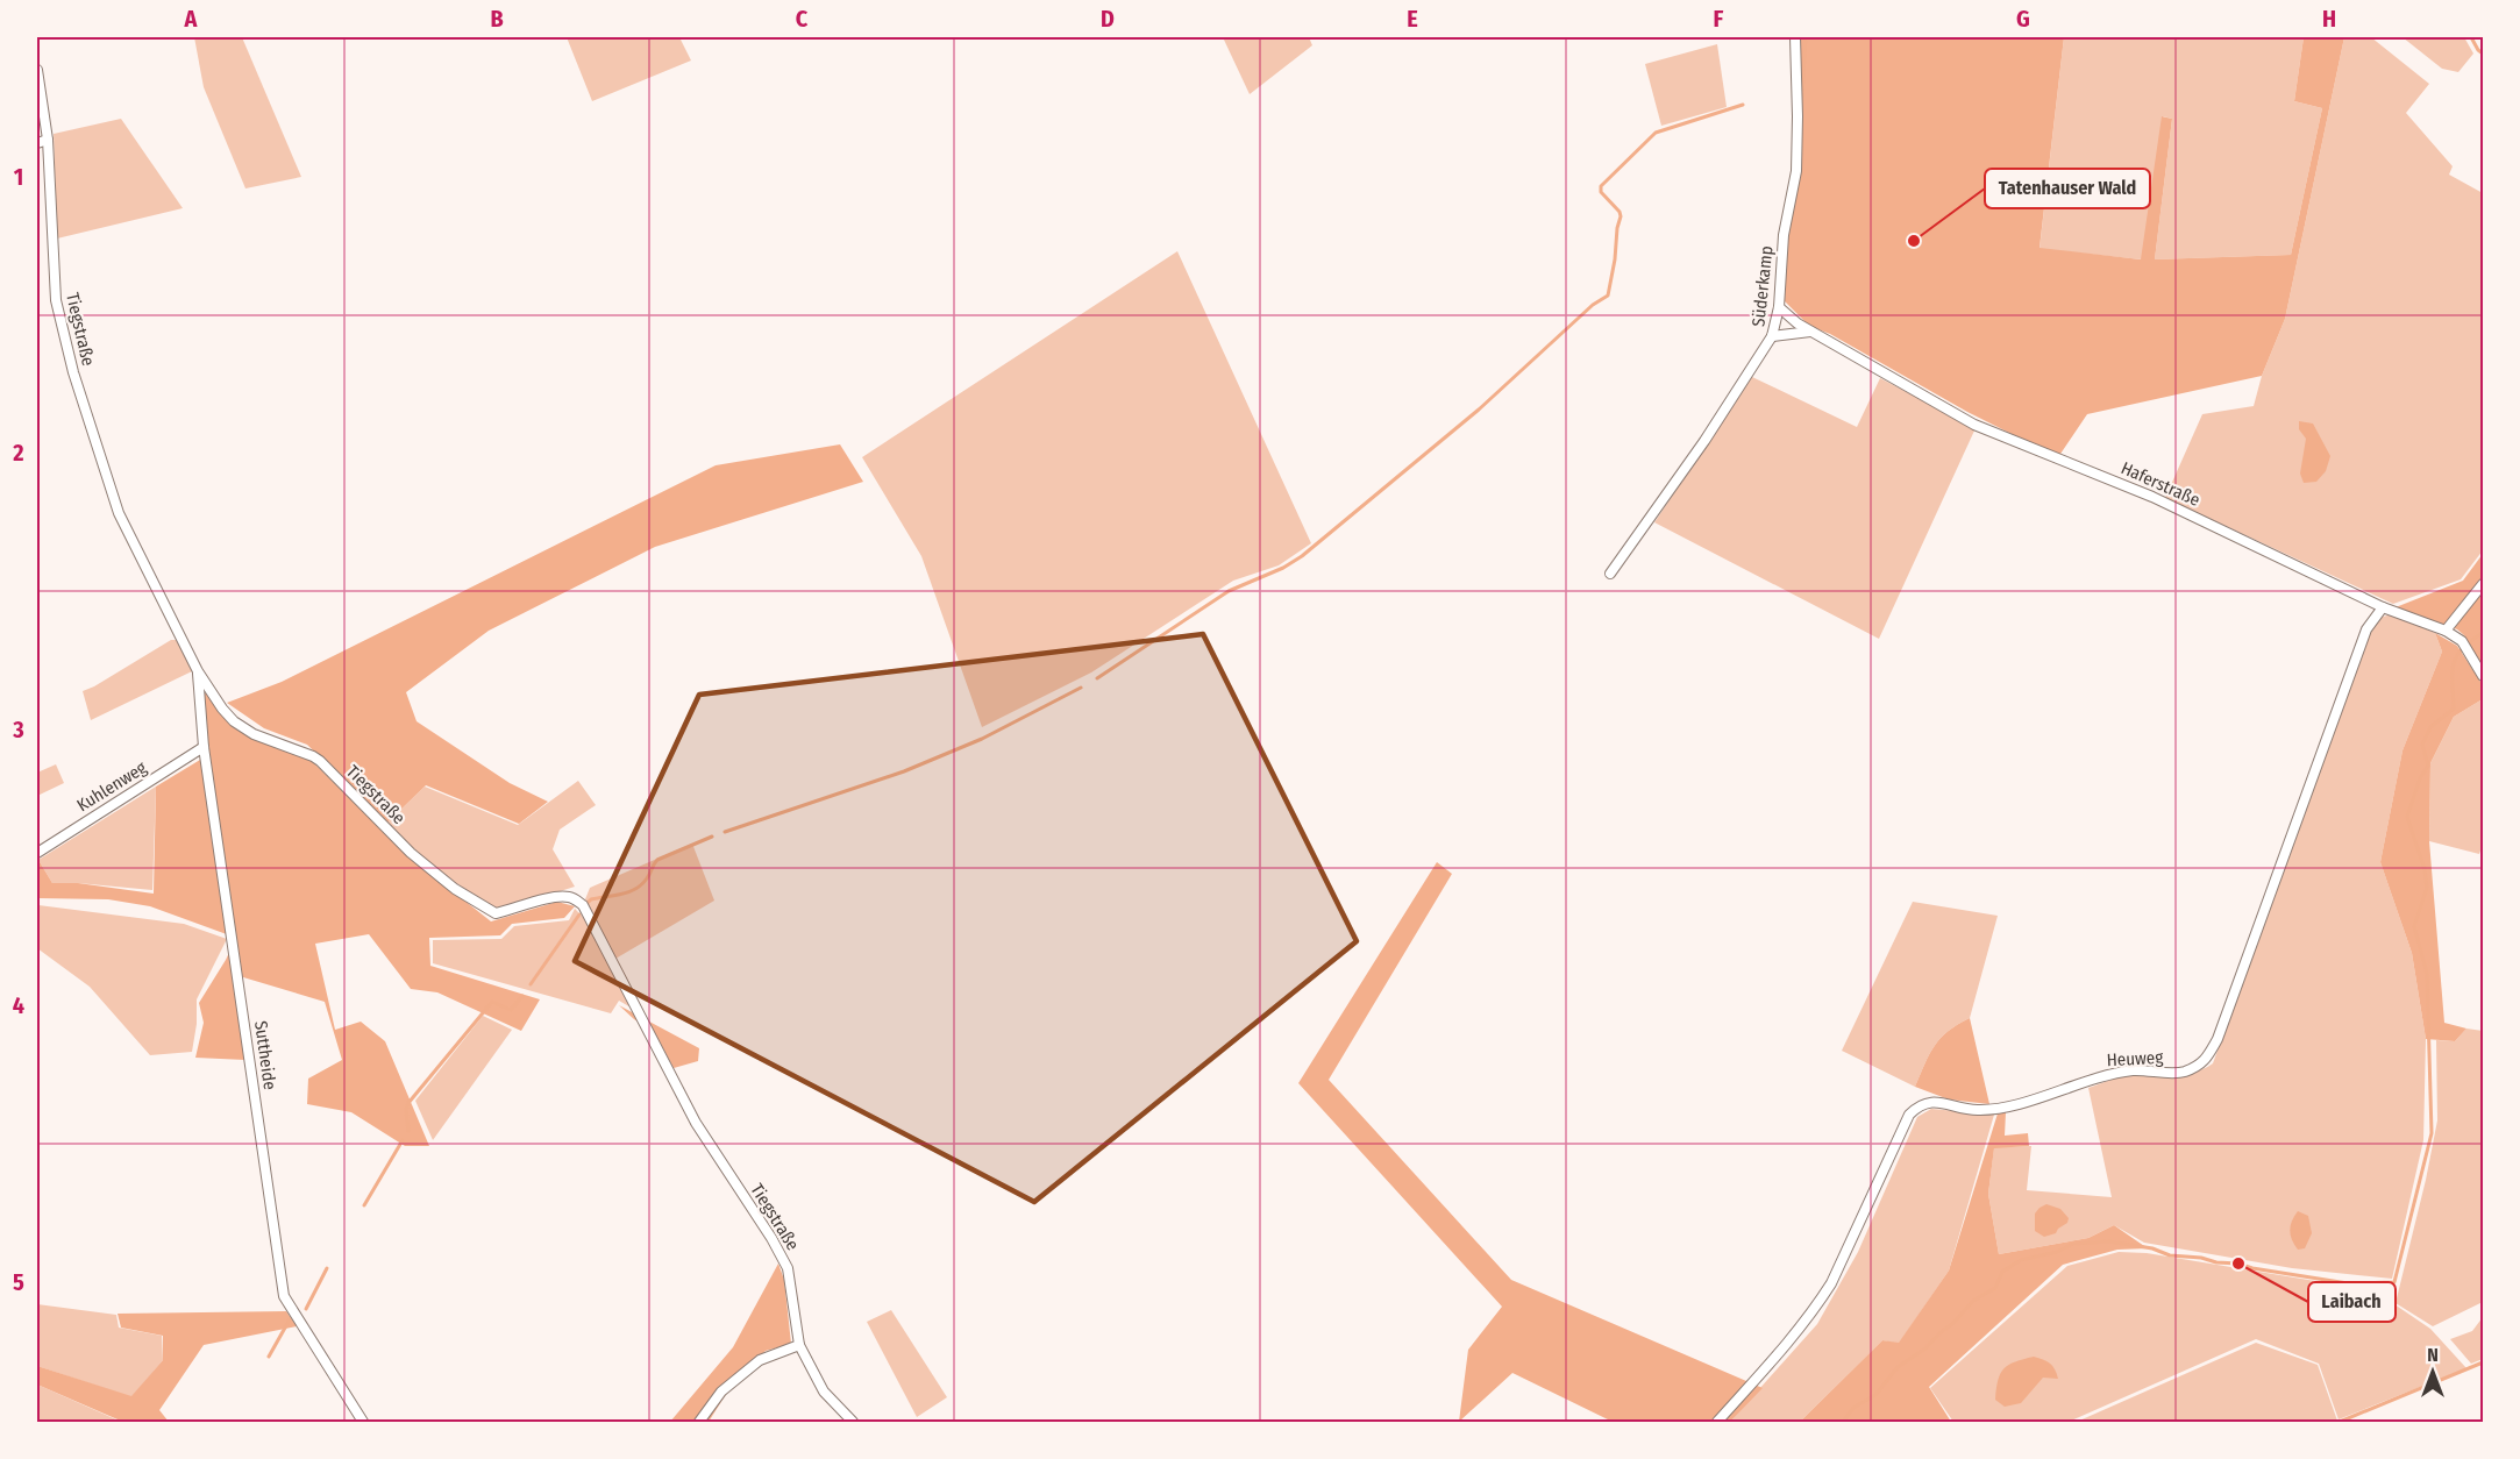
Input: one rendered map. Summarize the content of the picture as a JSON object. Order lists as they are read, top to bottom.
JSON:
{
  "streets": {
    "street": [
      "Süderkamp",
      "Tiegstraße",
      "Haferstraße",
      "Kuhlenweg",
      "Suttheide",
      "Heuweg"
    ]
  },
  "crossings": [
    ["Süderkamp", "Haferstraße"],
    ["Tiegstraße", "Suttheide"],
    ["Haferstraße", "Heuweg"],
    ["Kuhlenweg", "Suttheide"]
  ],
  "places": ["Tatenhauser Wald", "Laibach"],
  "north": "top",
  "grid": {
    "columns": [
      "A",
      "B",
      "C",
      "D",
      "E",
      "F",
      "G",
      "H"
    ],
    "rows": [
      "1",
      "2",
      "3",
      "4",
      "5"
    ]
  }
}
